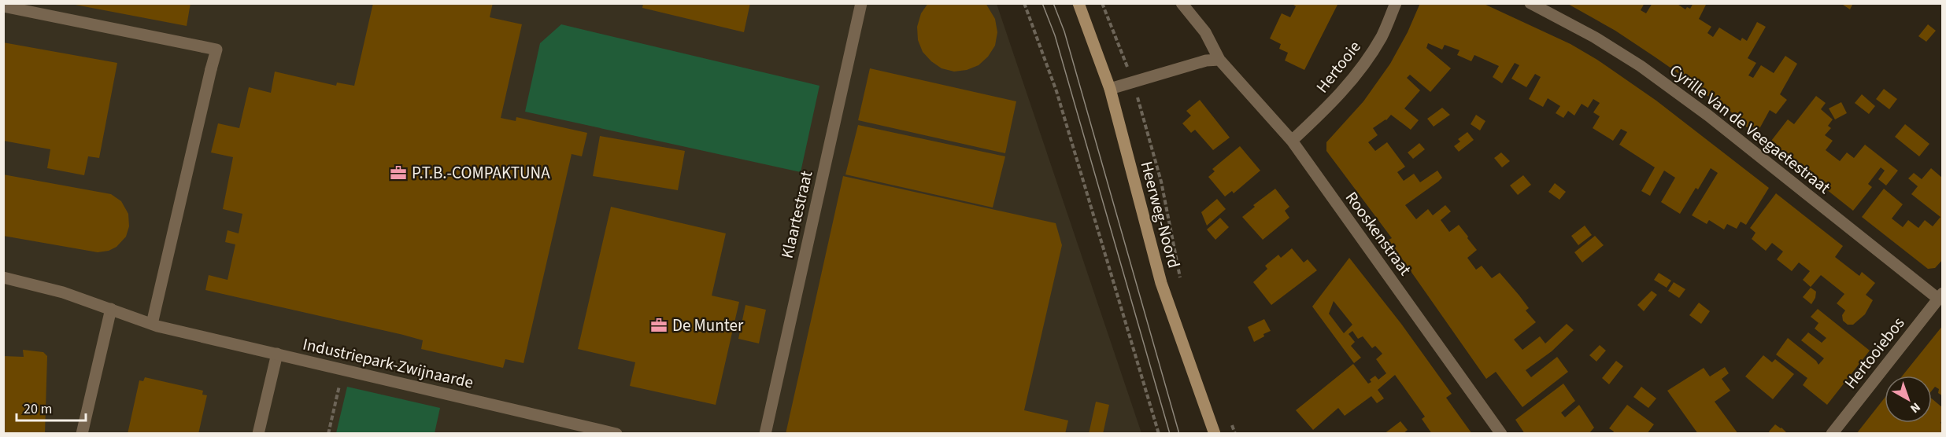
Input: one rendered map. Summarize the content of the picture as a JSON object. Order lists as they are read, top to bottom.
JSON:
{
  "streets": {
    "street": [
      "Hertooie",
      "Cyrille Van de Veegaetestraat",
      "Klaartestraat",
      "Heerweg-Noord",
      "Rooskenstraat",
      "Hertooiebos",
      "Industriepark-Zwijnaarde"
    ]
  },
  "crossings": [
    ["Hertooie", "Rooskenstraat"],
    ["Cyrille Van de Veegaetestraat", "Hertooiebos"]
  ],
  "places": {
    "office": ["P.T.B.-COMPAKTUNA", "De Munter"]
  },
  "scale_bar": "20 m",
  "north": "bottom right"
}
